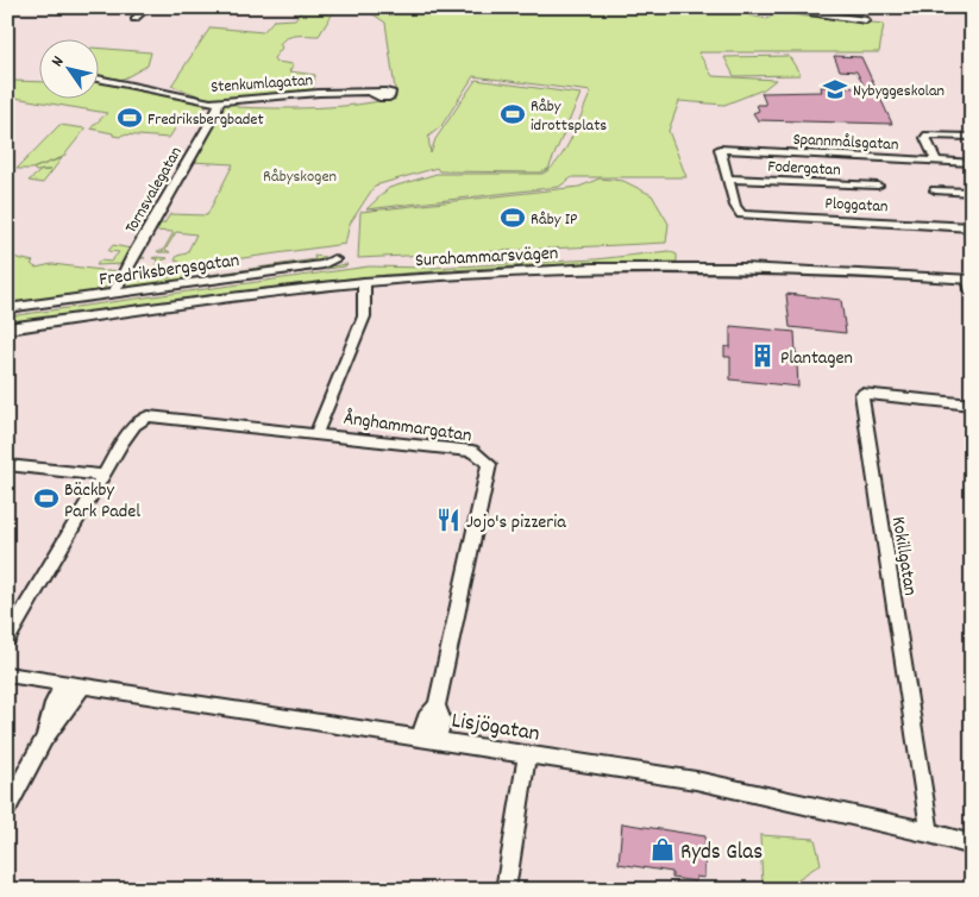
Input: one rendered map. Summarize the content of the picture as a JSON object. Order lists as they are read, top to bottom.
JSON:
{
  "streets": {
    "main road": ["Surahammarsvägen"],
    "street": [
      "Stenkumlagatan",
      "Spannmålsgatan",
      "Fodergatan",
      "Tornsvalegatan",
      "Ploggatan",
      "Fredriksbergsgatan",
      "Ånghammargatan",
      "Kokillgatan",
      "Lisjögatan"
    ]
  },
  "crossings": [
    ["Stenkumlagatan", "Tornsvalegatan"],
    ["Spannmålsgatan", "Fodergatan"],
    ["Spannmålsgatan", "Ploggatan"],
    ["Fodergatan", "Ploggatan"],
    ["Tornsvalegatan", "Fredriksbergsgatan"],
    ["Ånghammargatan", "Lisjögatan"],
    ["Kokillgatan", "Lisjögatan"]
  ],
  "parks": ["Råbyskogen"],
  "places": {
    "school or university": ["Nybyggeskolan"],
    "sports": [
      "Råby idrottsplats",
      "Fredriksbergbadet",
      "Råby IP",
      "Bäckby Park Padel"
    ],
    "building": ["Plantagen"],
    "restaurant": ["Jojo's pizzeria"],
    "shop": ["Ryds Glas"]
  },
  "north": "top left"
}
